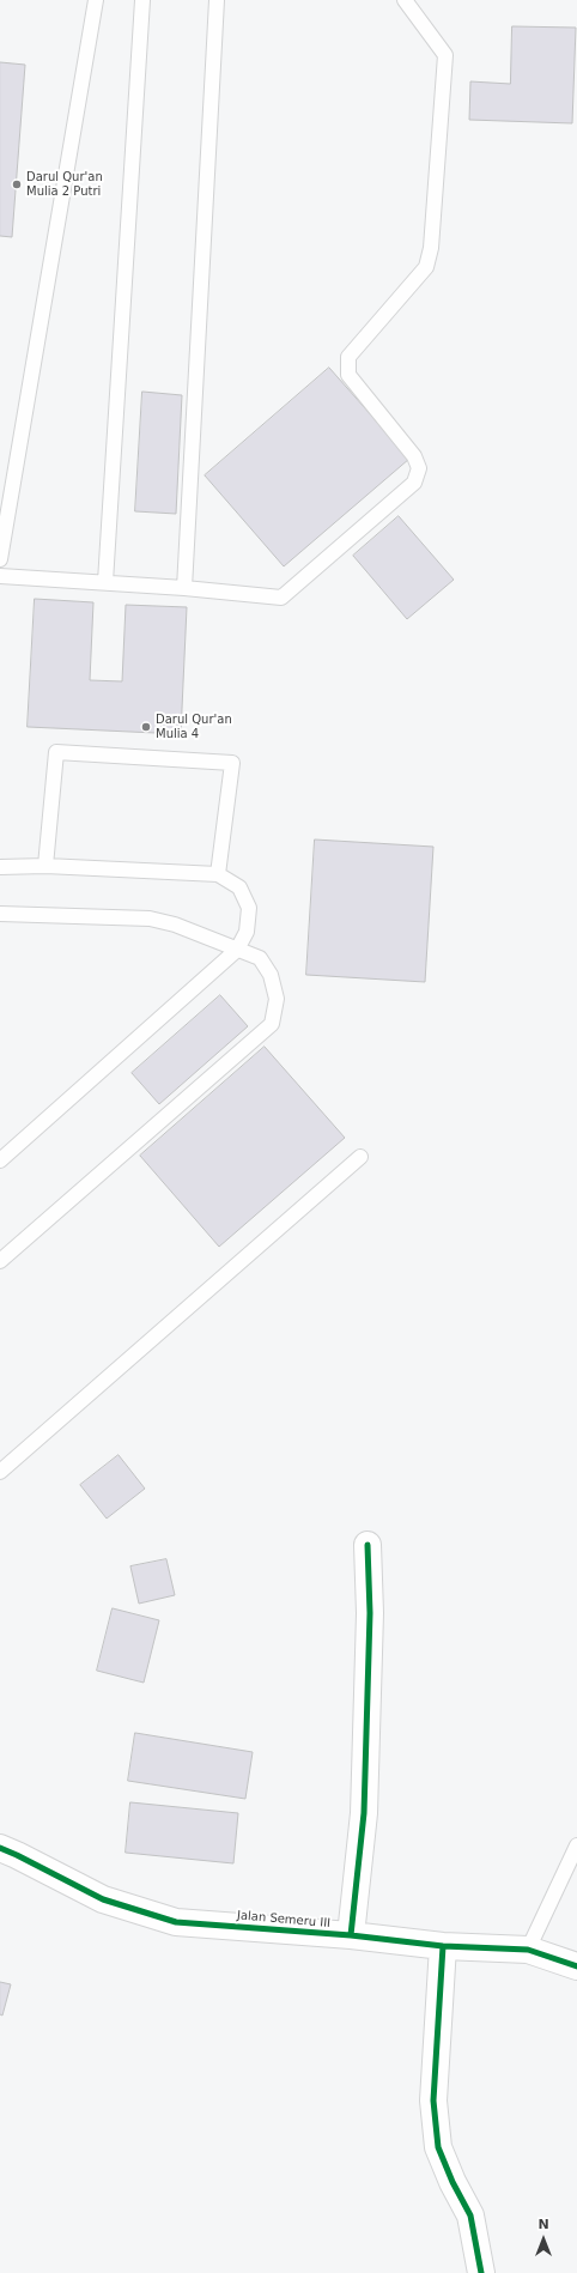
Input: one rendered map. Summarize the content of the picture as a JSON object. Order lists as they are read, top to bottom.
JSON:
{
  "streets": {
    "street": ["Jalan Semeru III"]
  },
  "places": ["Darul Qur'an Mulia 2 Putri", "Darul Qur'an Mulia 4"],
  "north": "top"
}
